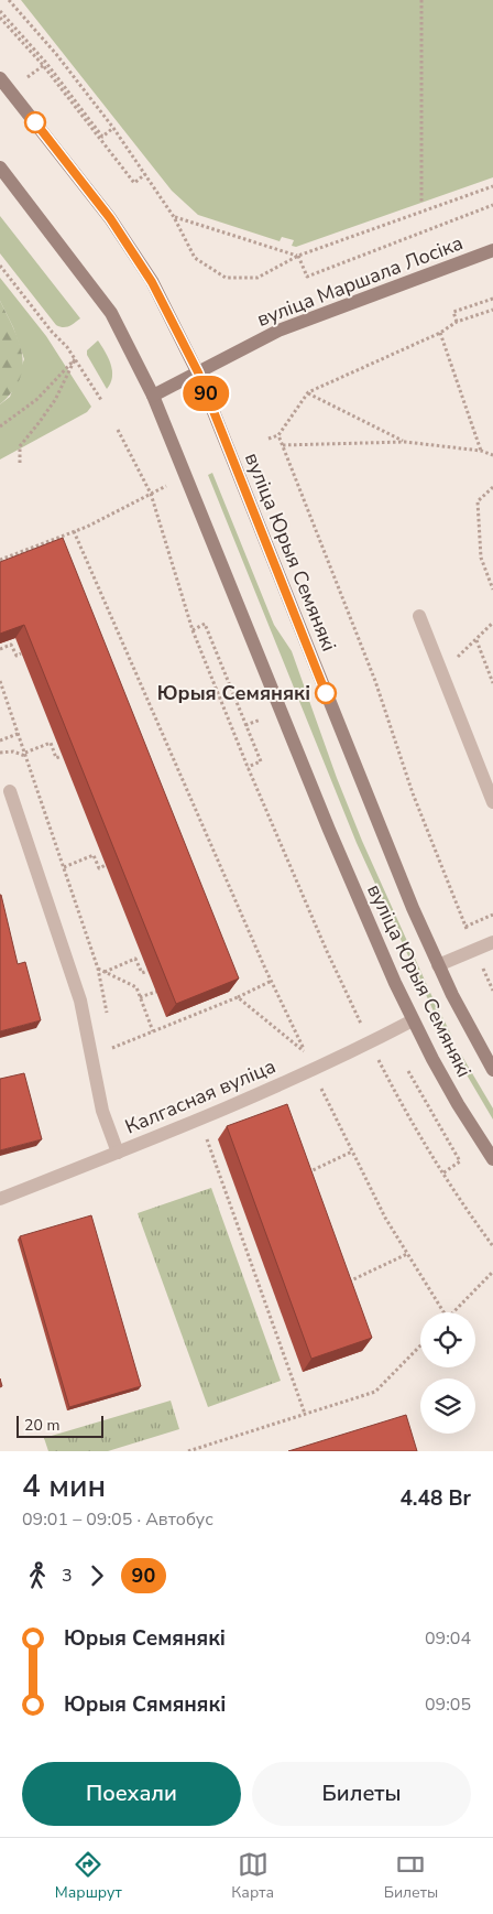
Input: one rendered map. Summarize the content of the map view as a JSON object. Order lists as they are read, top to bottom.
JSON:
{
  "streets": {
    "main road": ["вуліца Маршала Лосіка", "вуліца Юрыя Семянякі"],
    "street": ["Калгасная вуліца"]
  },
  "crossings": [
    ["вуліца Маршала Лосіка", "вуліца Юрыя Семянякі"],
    ["вуліца Юрыя Семянякі", "Калгасная вуліца"]
  ],
  "places": ["Юрыя Семянякі"],
  "lines": ["bus line 90"],
  "scale_bar": "20 m",
  "page": {
    "on_map": "90",
    "scale": "20 m",
    "heading": ["4 мин", "09:01 – 09:05 · Автобус", "4.48 Br"],
    "legs": ["3", "90"],
    "list": [
      {
        "name": "Юрыя Семянякі",
        "value": "09:04"
      },
      {
        "name": "Юрыя Сямянякі",
        "value": "09:05"
      }
    ],
    "buttons": ["Поехали", "Билеты"],
    "tabs": ["Маршрут", "Карта", "Билеты"]
  }
}
